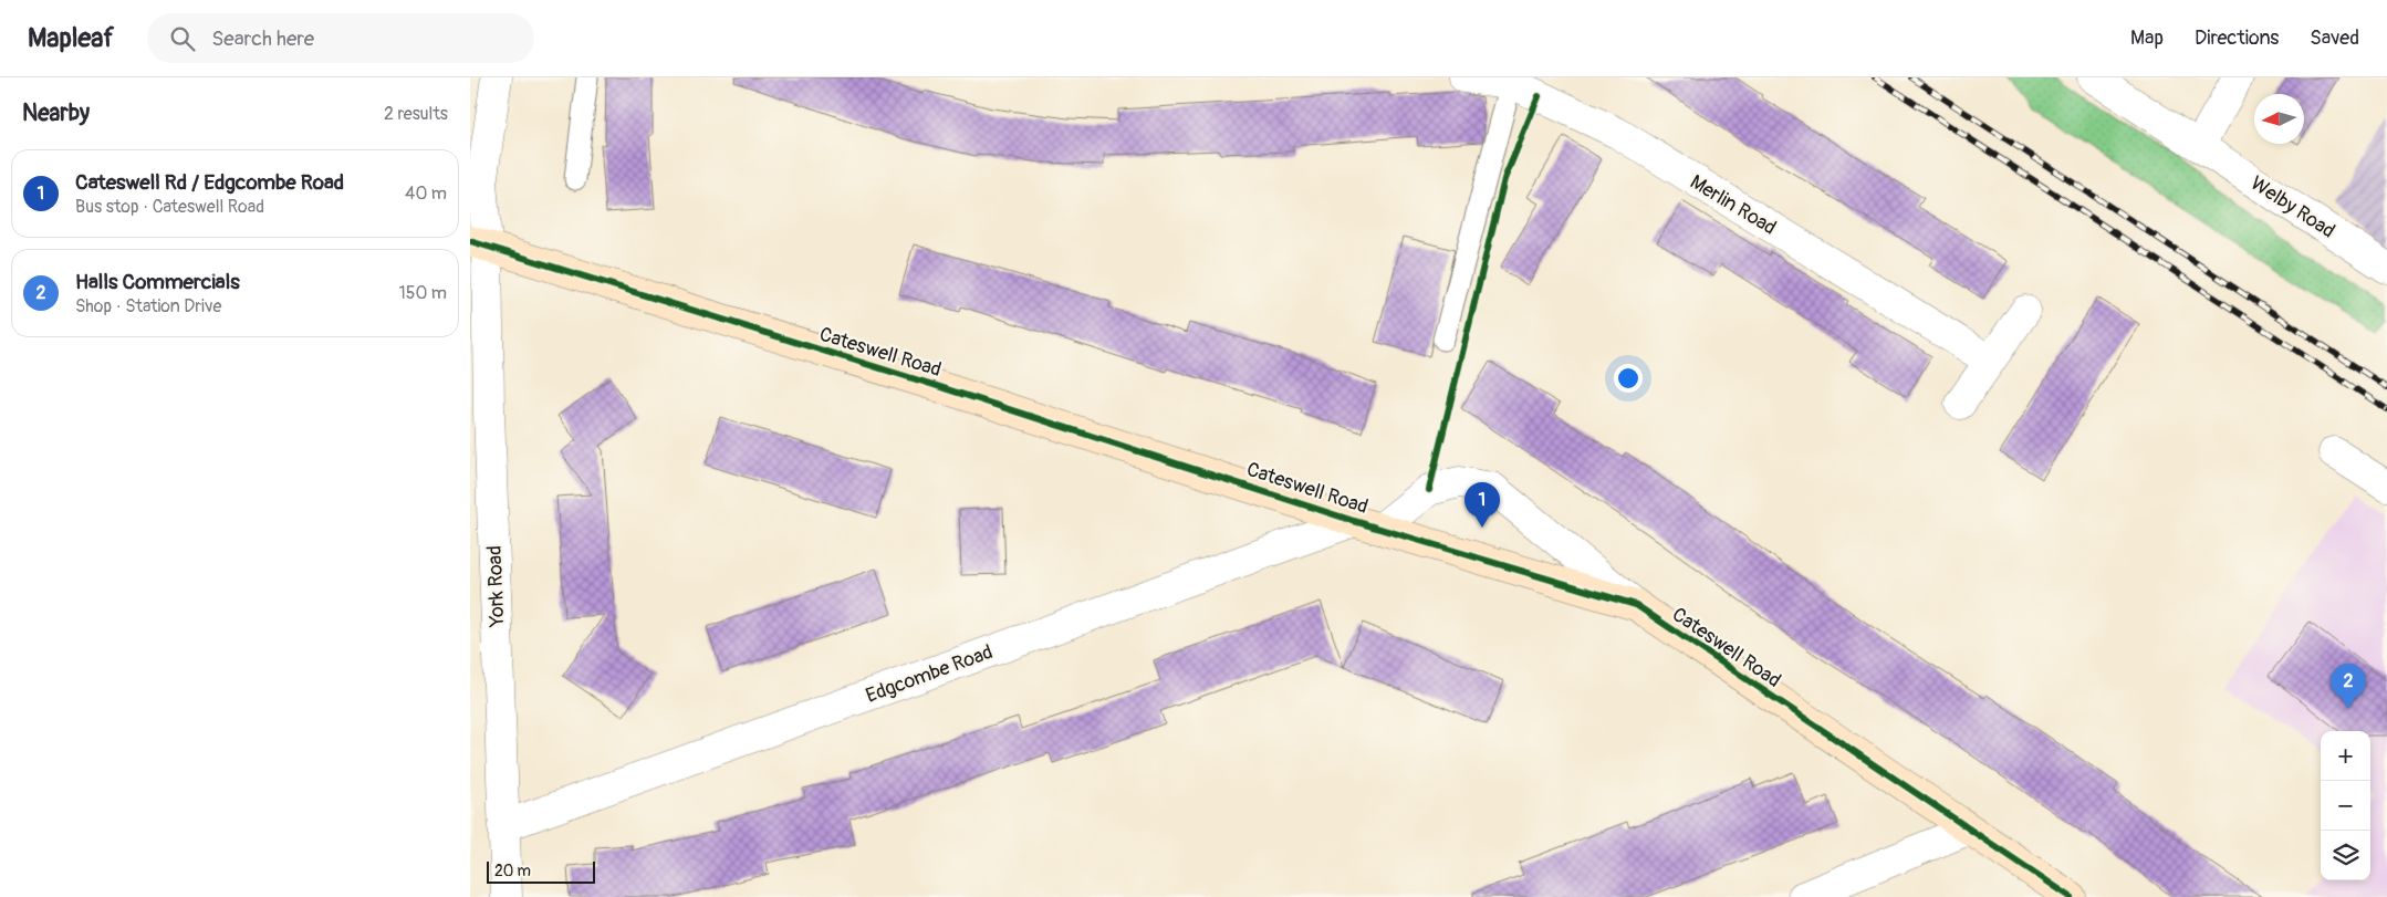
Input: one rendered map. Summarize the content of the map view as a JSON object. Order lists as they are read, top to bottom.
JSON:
{
  "streets": {
    "street": [
      "Merlin Road",
      "Welby Road",
      "Cateswell Road",
      "York Road",
      "Edgcombe Road"
    ]
  },
  "crossings": [
    ["Cateswell Road", "York Road"],
    ["Cateswell Road", "Edgcombe Road"],
    ["York Road", "Edgcombe Road"]
  ],
  "scale_bar": "20 m",
  "north": "left",
  "page": {
    "header": "Mapleaf",
    "search": "Search here",
    "nav": ["Map", "Directions", "Saved"],
    "heading": ["Nearby", "2 results"],
    "list": [
      {
        "mark": "1",
        "name": "Cateswell Rd / Edgcombe Road",
        "note": "Bus stop · Cateswell Road",
        "value": "40 m"
      },
      {
        "mark": "2",
        "name": "Halls Commercials",
        "note": "Shop · Station Drive",
        "value": "150 m"
      }
    ],
    "pins": ["1", "2"],
    "map_buttons": ["+", "−"],
    "scale": "20 m"
  }
}
